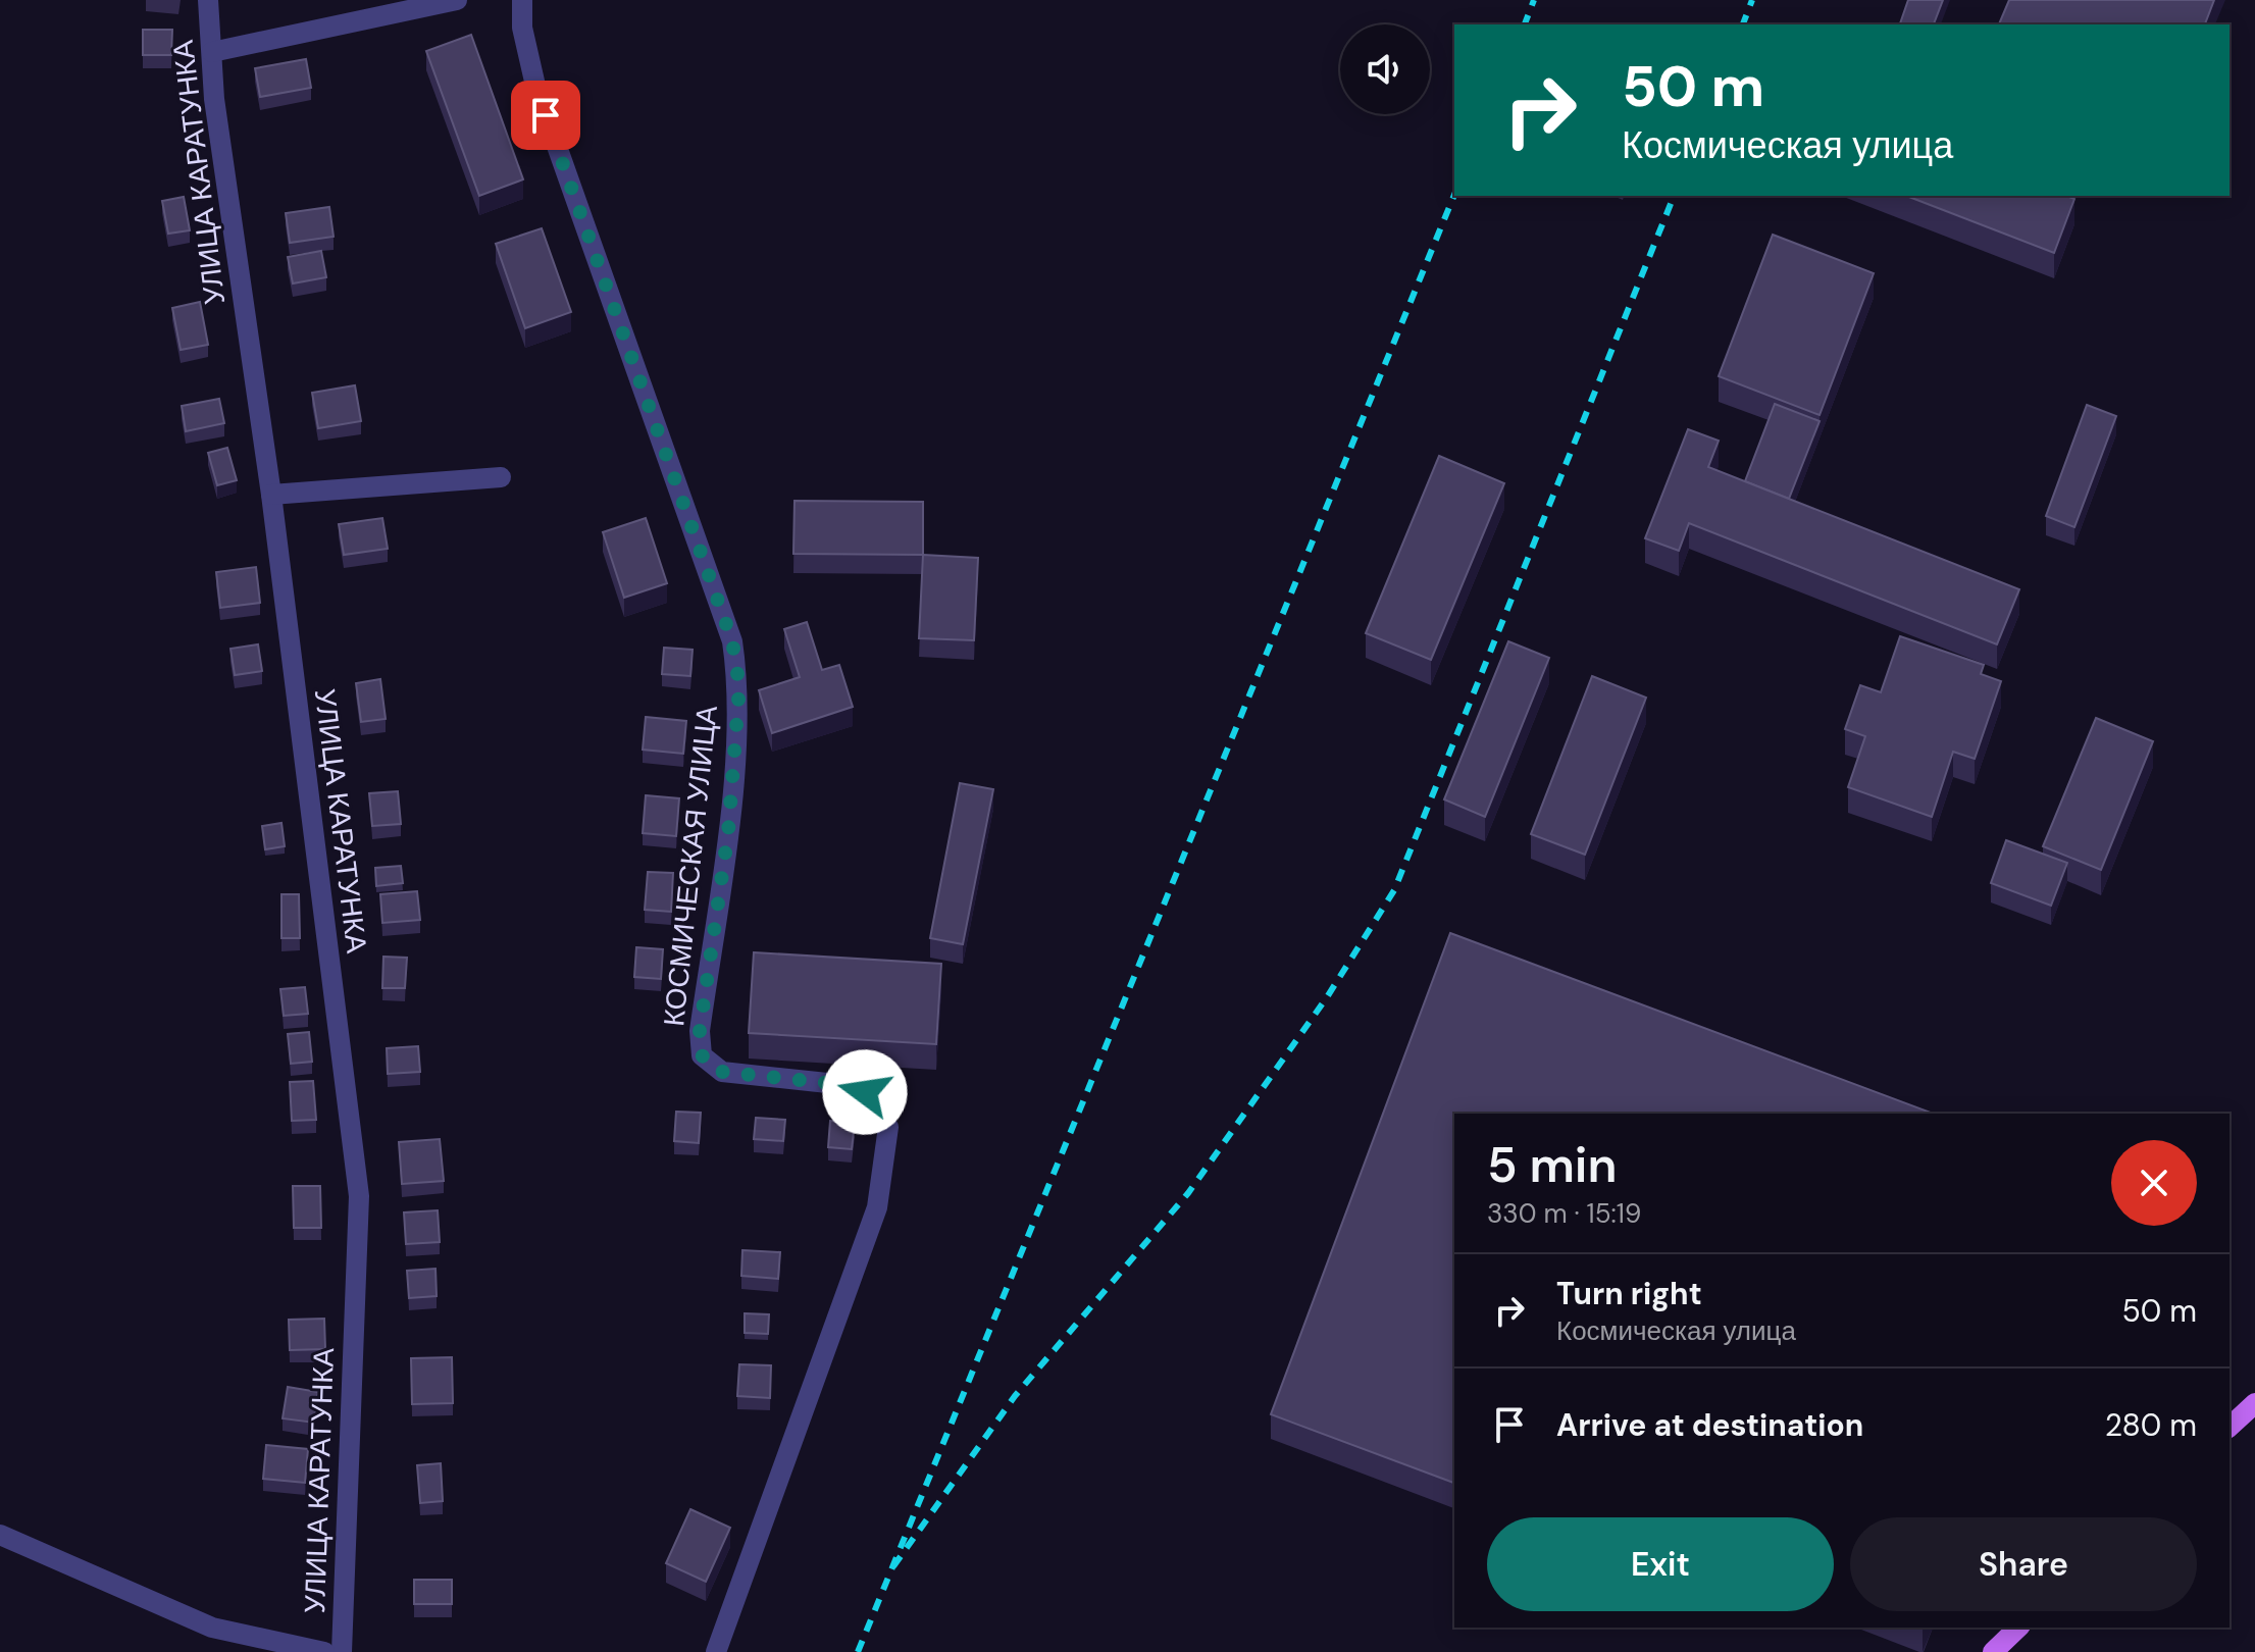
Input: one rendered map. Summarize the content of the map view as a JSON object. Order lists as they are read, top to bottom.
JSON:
{
  "streets": {
    "street": ["УЛИЦА КАРАТУНКА", "КОСМИЧЕСКАЯ УЛИЦА"]
  },
  "page": {
    "turn": ["50 m", "Космическая улица"],
    "heading": ["5 min", "330 m · 15:19"],
    "list": [
      {
        "name": "Turn right",
        "note": "Космическая улица",
        "value": "50 m"
      },
      {
        "name": "Arrive at destination",
        "value": "280 m"
      }
    ],
    "buttons": ["Exit", "Share"]
  }
}
